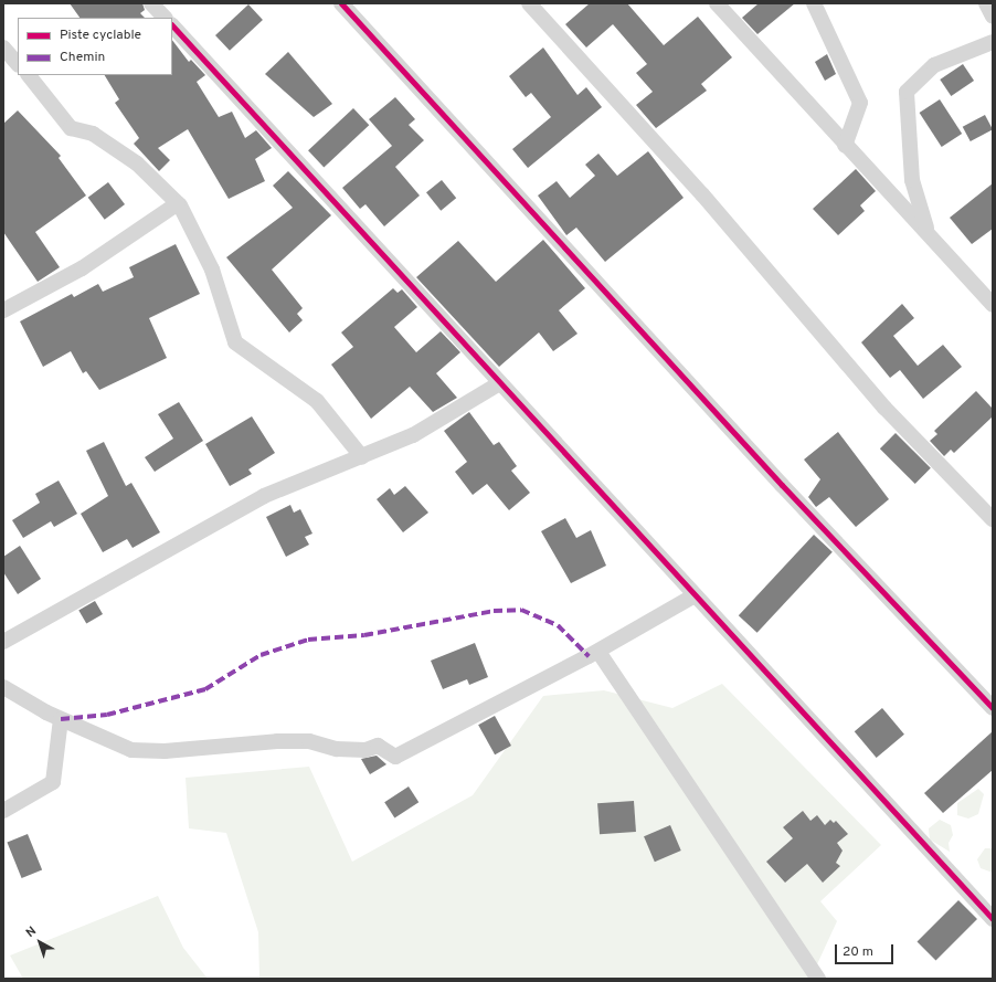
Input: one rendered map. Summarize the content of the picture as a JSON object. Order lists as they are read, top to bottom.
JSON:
{
  "legend": ["Piste cyclable", "Chemin"],
  "scale_bar": "20 m",
  "north": "top left"
}
